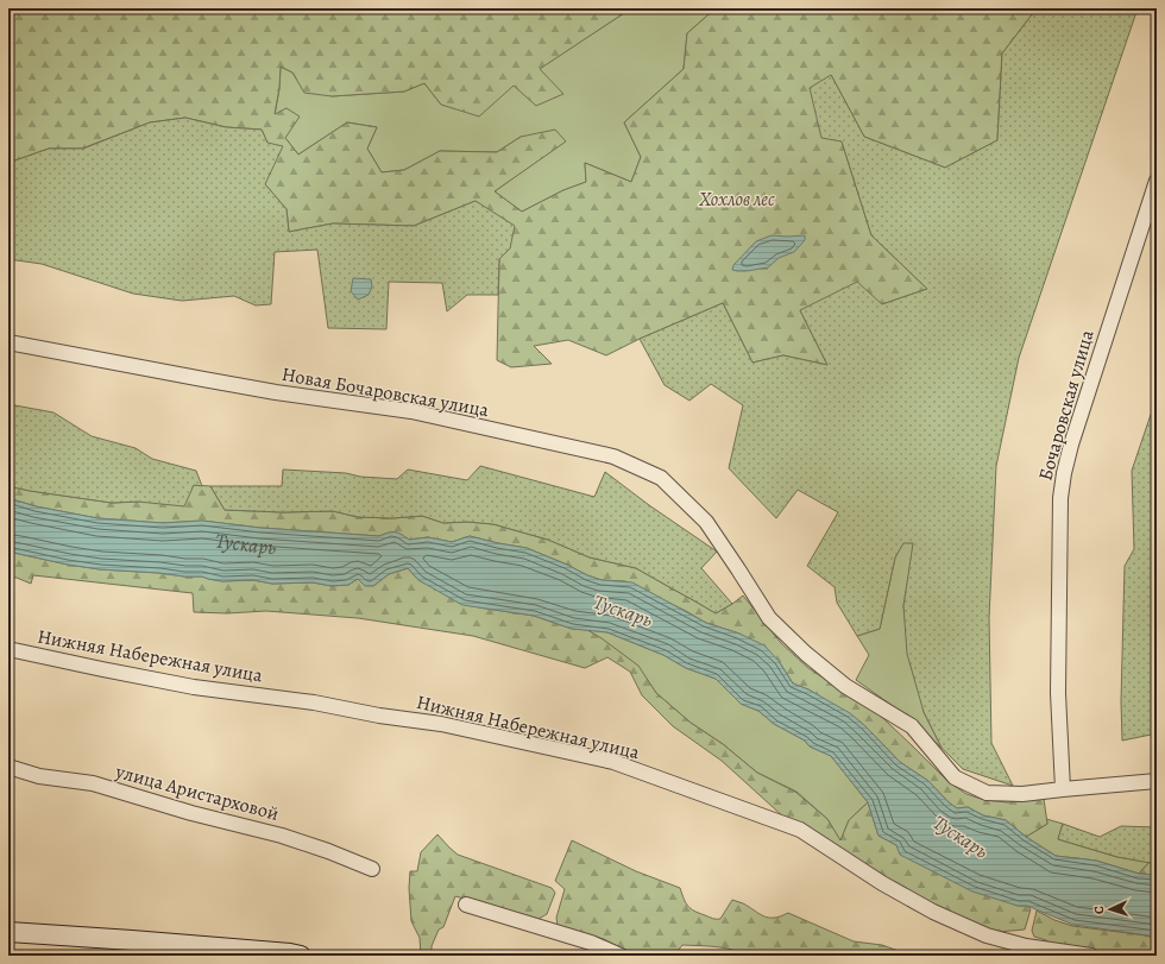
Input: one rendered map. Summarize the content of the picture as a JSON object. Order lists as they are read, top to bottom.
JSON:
{
  "streets": {
    "street": [
      "Новая Бочаровская улица",
      "Бочаровская улица",
      "Нижняя Набережная улица",
      "улица Аристарховой"
    ]
  },
  "crossings": [
    ["Новая Бочаровская улица", "Бочаровская улица"]
  ],
  "water": ["Тускарь"],
  "parks": ["Хохлов лес"],
  "north": "left"
}
